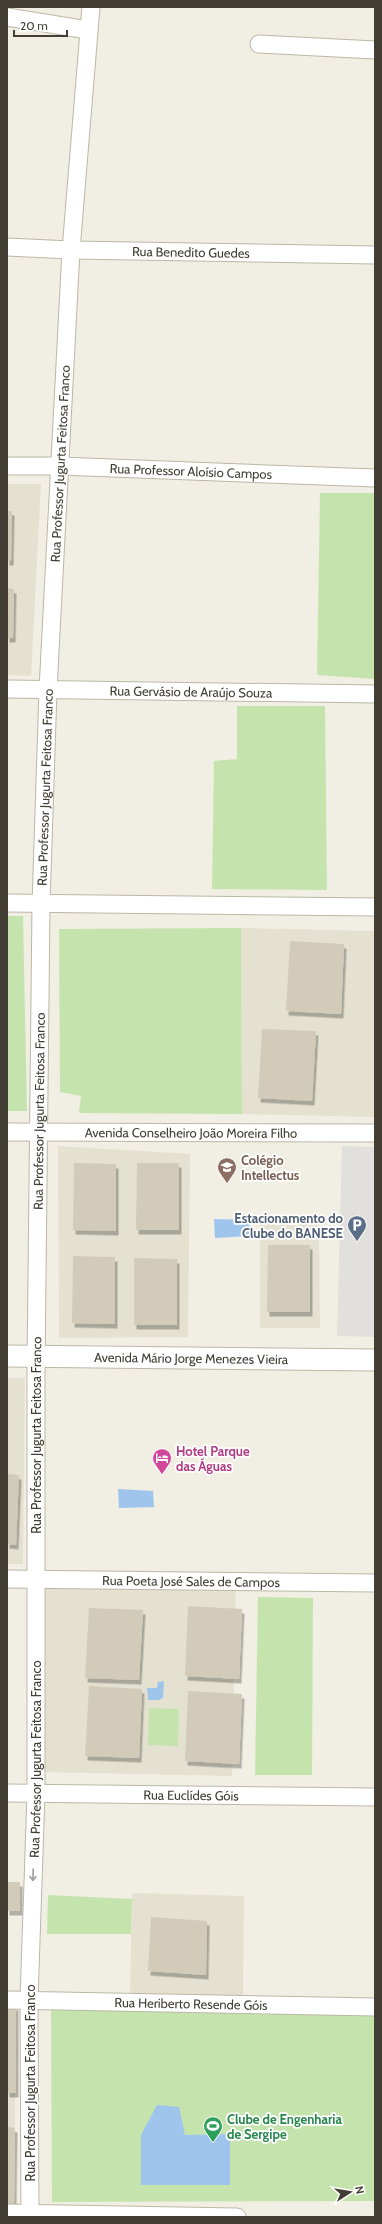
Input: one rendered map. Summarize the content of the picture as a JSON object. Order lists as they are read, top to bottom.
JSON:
{
  "streets": {
    "street": [
      "Rua Benedito Guedes",
      "Rua Professor Jugurta Feitosa Franco",
      "Rua Professor Aloísio Campos",
      "Rua Gervásio de Araújo Souza",
      "Avenida Conselheiro João Moreira Filho",
      "Avenida Mário Jorge Menezes Vieira",
      "Rua Poeta José Sales de Campos",
      "Rua Euclídes Góis",
      "Rua Heriberto Resende Góis"
    ]
  },
  "crossings": [
    ["Rua Benedito Guedes", "Rua Professor Jugurta Feitosa Franco"],
    ["Rua Professor Jugurta Feitosa Franco", "Rua Professor Aloísio Campos"],
    ["Rua Professor Jugurta Feitosa Franco", "Rua Gervásio de Araújo Souza"],
    ["Rua Professor Jugurta Feitosa Franco", "Avenida Conselheiro João Moreira Filho"],
    ["Rua Professor Jugurta Feitosa Franco", "Avenida Mário Jorge Menezes Vieira"],
    ["Rua Professor Jugurta Feitosa Franco", "Rua Poeta José Sales de Campos"],
    ["Rua Professor Jugurta Feitosa Franco", "Rua Euclídes Góis"],
    ["Rua Professor Jugurta Feitosa Franco", "Rua Heriberto Resende Góis"]
  ],
  "places": {
    "school or university": ["Colégio Intellectus"],
    "parking": ["Estacionamento do Clube do BANESE"],
    "hotel": ["Hotel Parque das Águas"],
    "sports": ["Clube de Engenharia de Sergipe"]
  },
  "scale_bar": "20 m",
  "north": "right"
}
